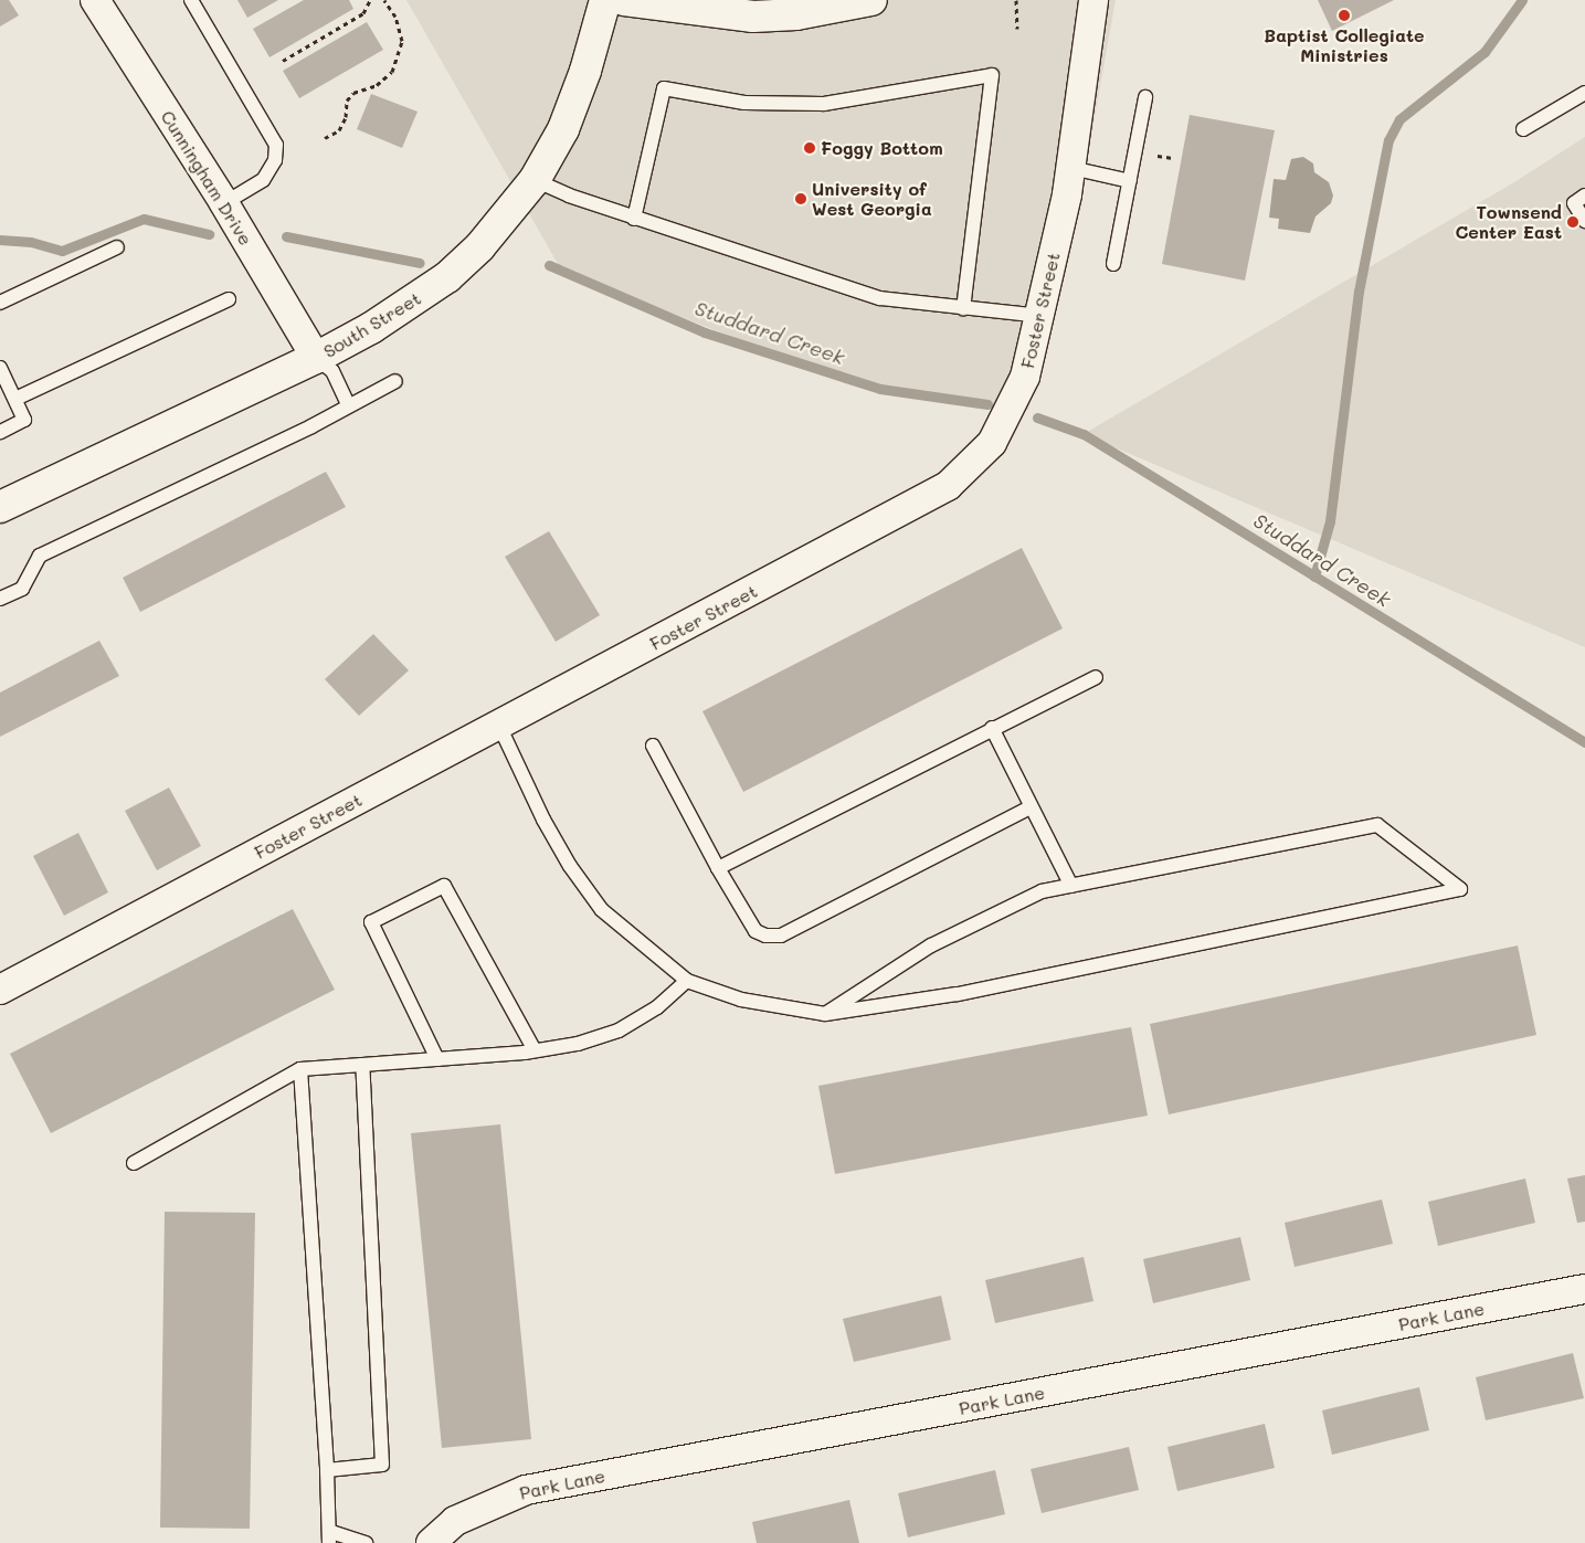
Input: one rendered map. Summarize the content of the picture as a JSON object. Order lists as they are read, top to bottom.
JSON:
{
  "streets": {
    "street": [
      "Cunningham Drive",
      "Foster Street",
      "South Street",
      "Park Lane"
    ]
  },
  "crossings": [
    ["Cunningham Drive", "South Street"]
  ],
  "water": ["Studdard Creek"],
  "places": [
    "Baptist Collegiate Ministries",
    "Foggy Bottom",
    "University of West Georgia",
    "Townsend Center East"
  ]
}
